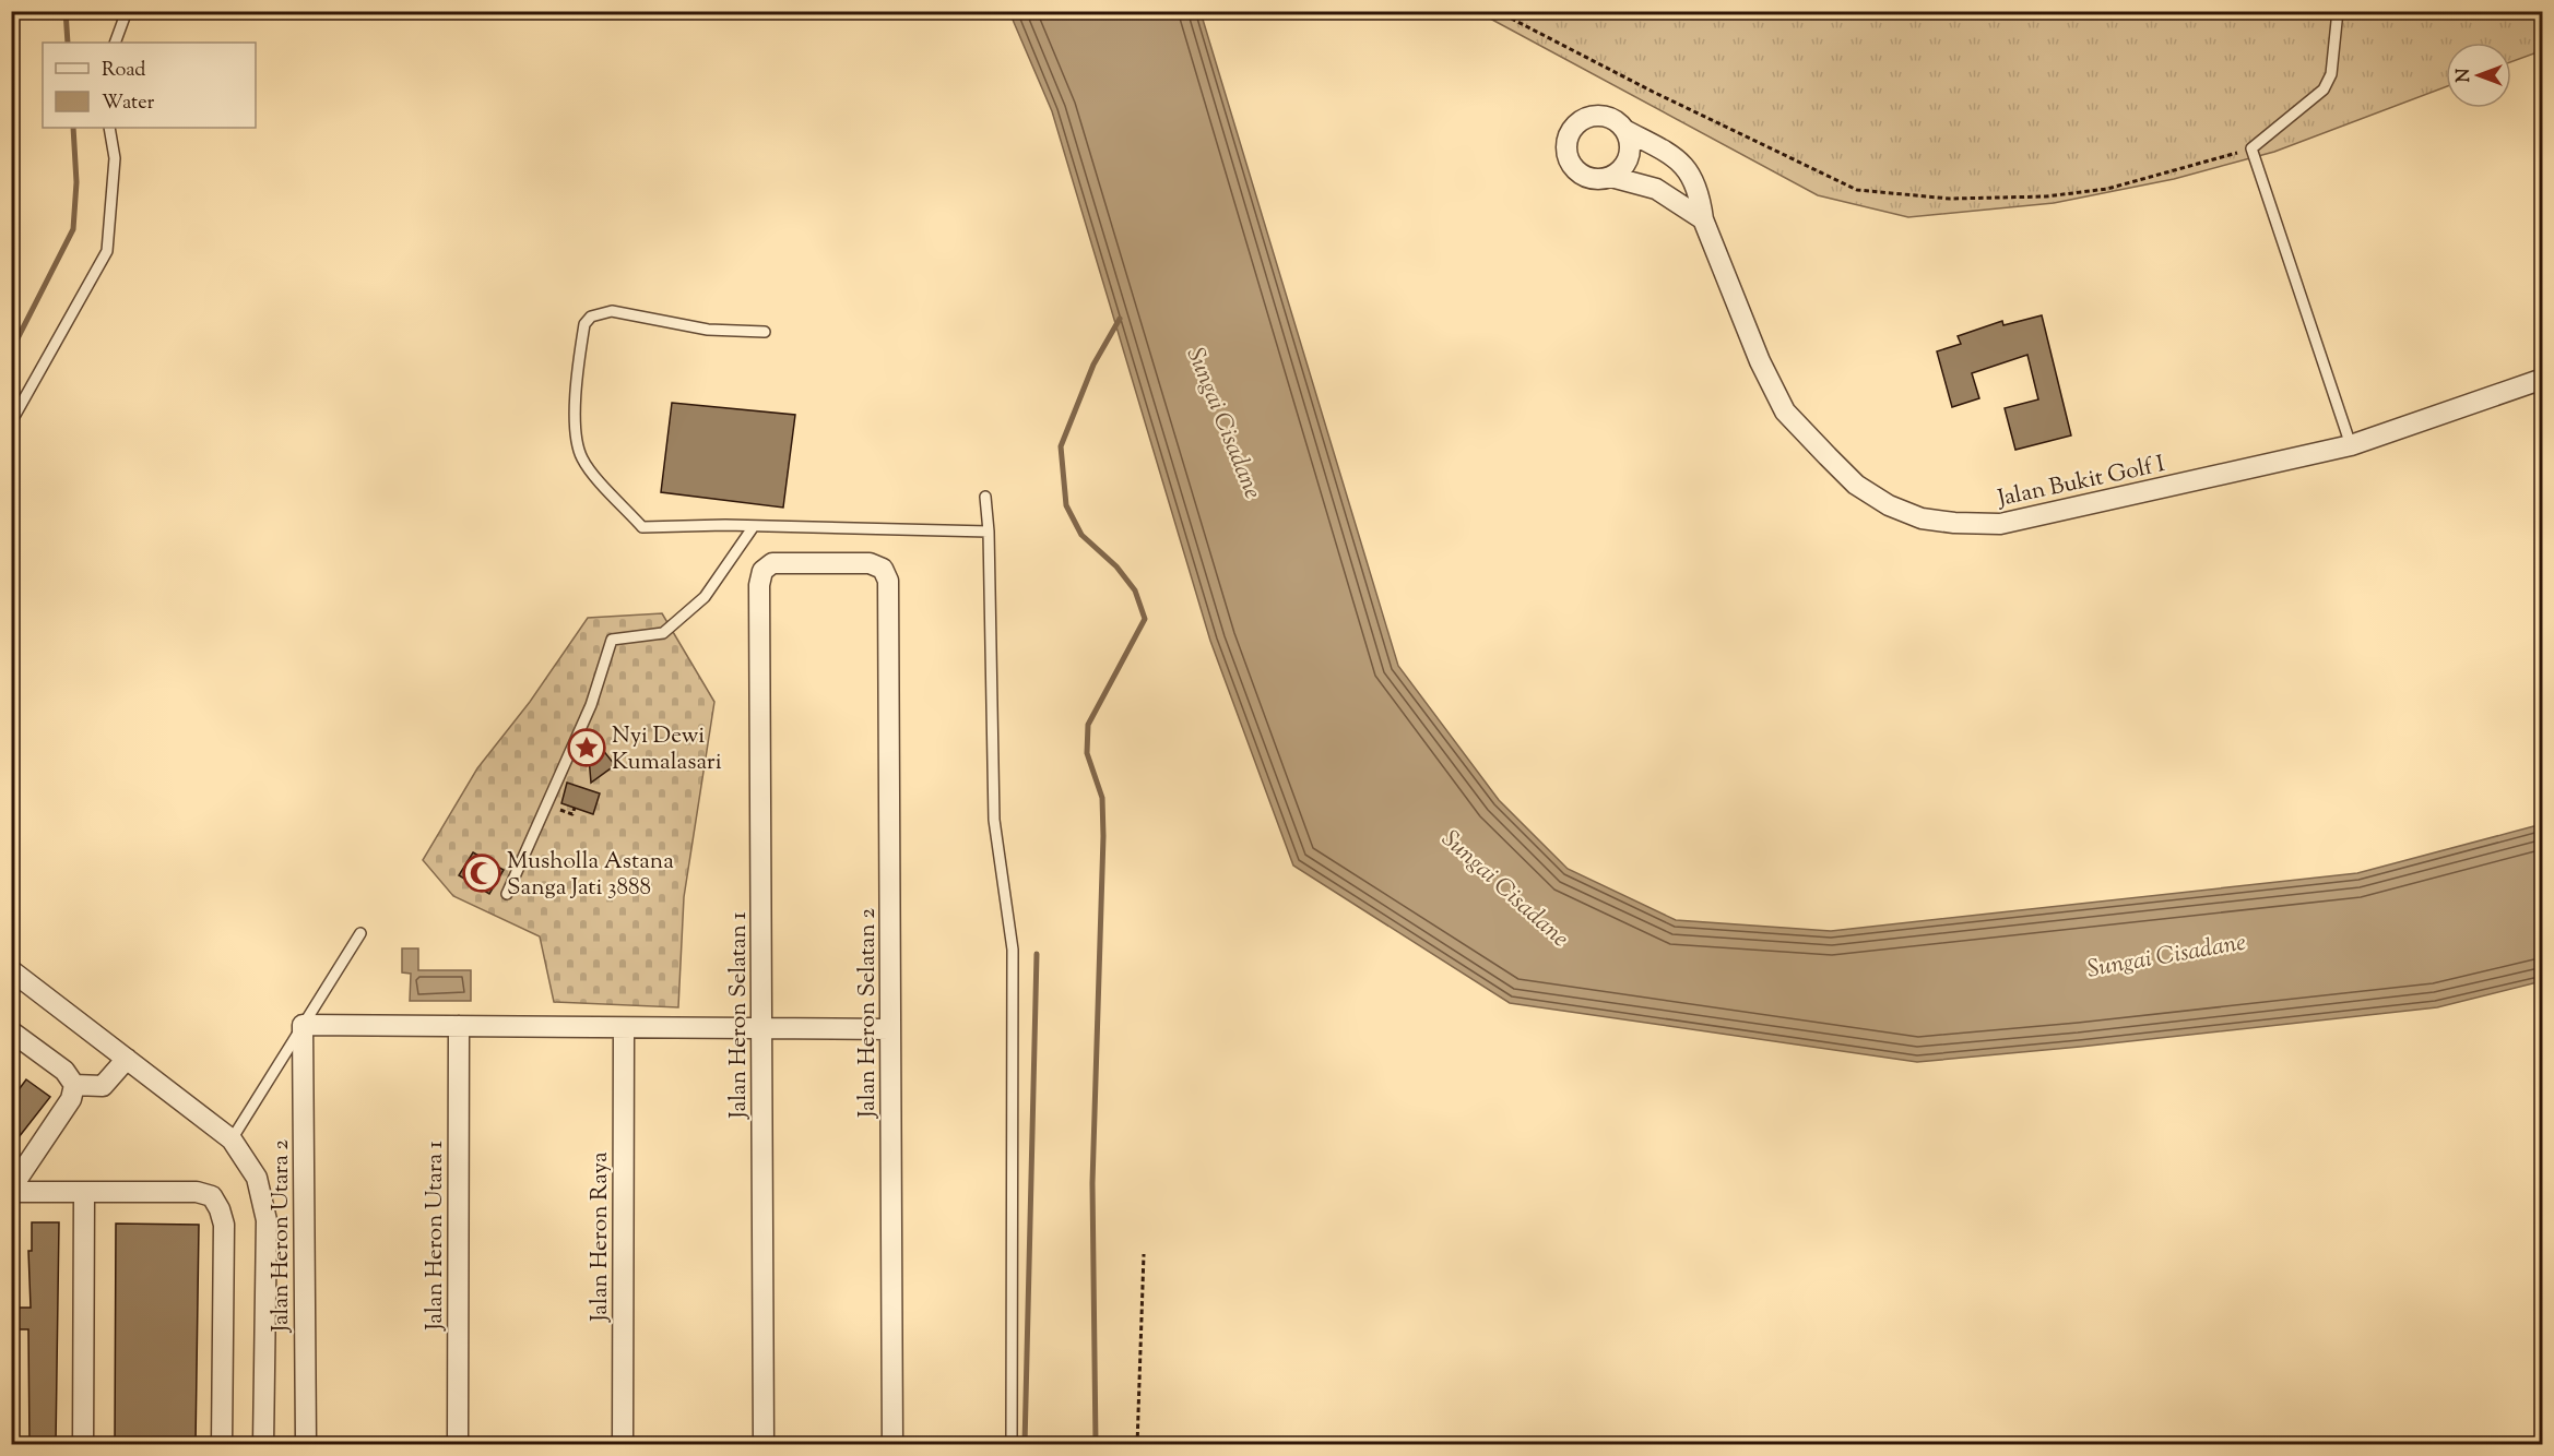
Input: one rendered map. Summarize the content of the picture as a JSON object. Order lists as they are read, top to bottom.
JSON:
{
  "streets": {
    "street": [
      "Jalan Bukit Golf I",
      "Jalan Heron Selatan 2",
      "Jalan Heron Selatan 1",
      "Jalan Heron Utara 2",
      "Jalan Heron Utara 1",
      "Jalan Heron Raya"
    ]
  },
  "crossings": [
    ["Jalan Heron Selatan 2", "Jalan Heron Selatan 1"]
  ],
  "water": ["Sungai Cisadane"],
  "places": {
    "place": ["Nyi Dewi Kumalasari"],
    "mosque": ["Musholla Astana Sanga Jati 3888"]
  },
  "legend": ["Road", "Water"],
  "north": "left"
}
